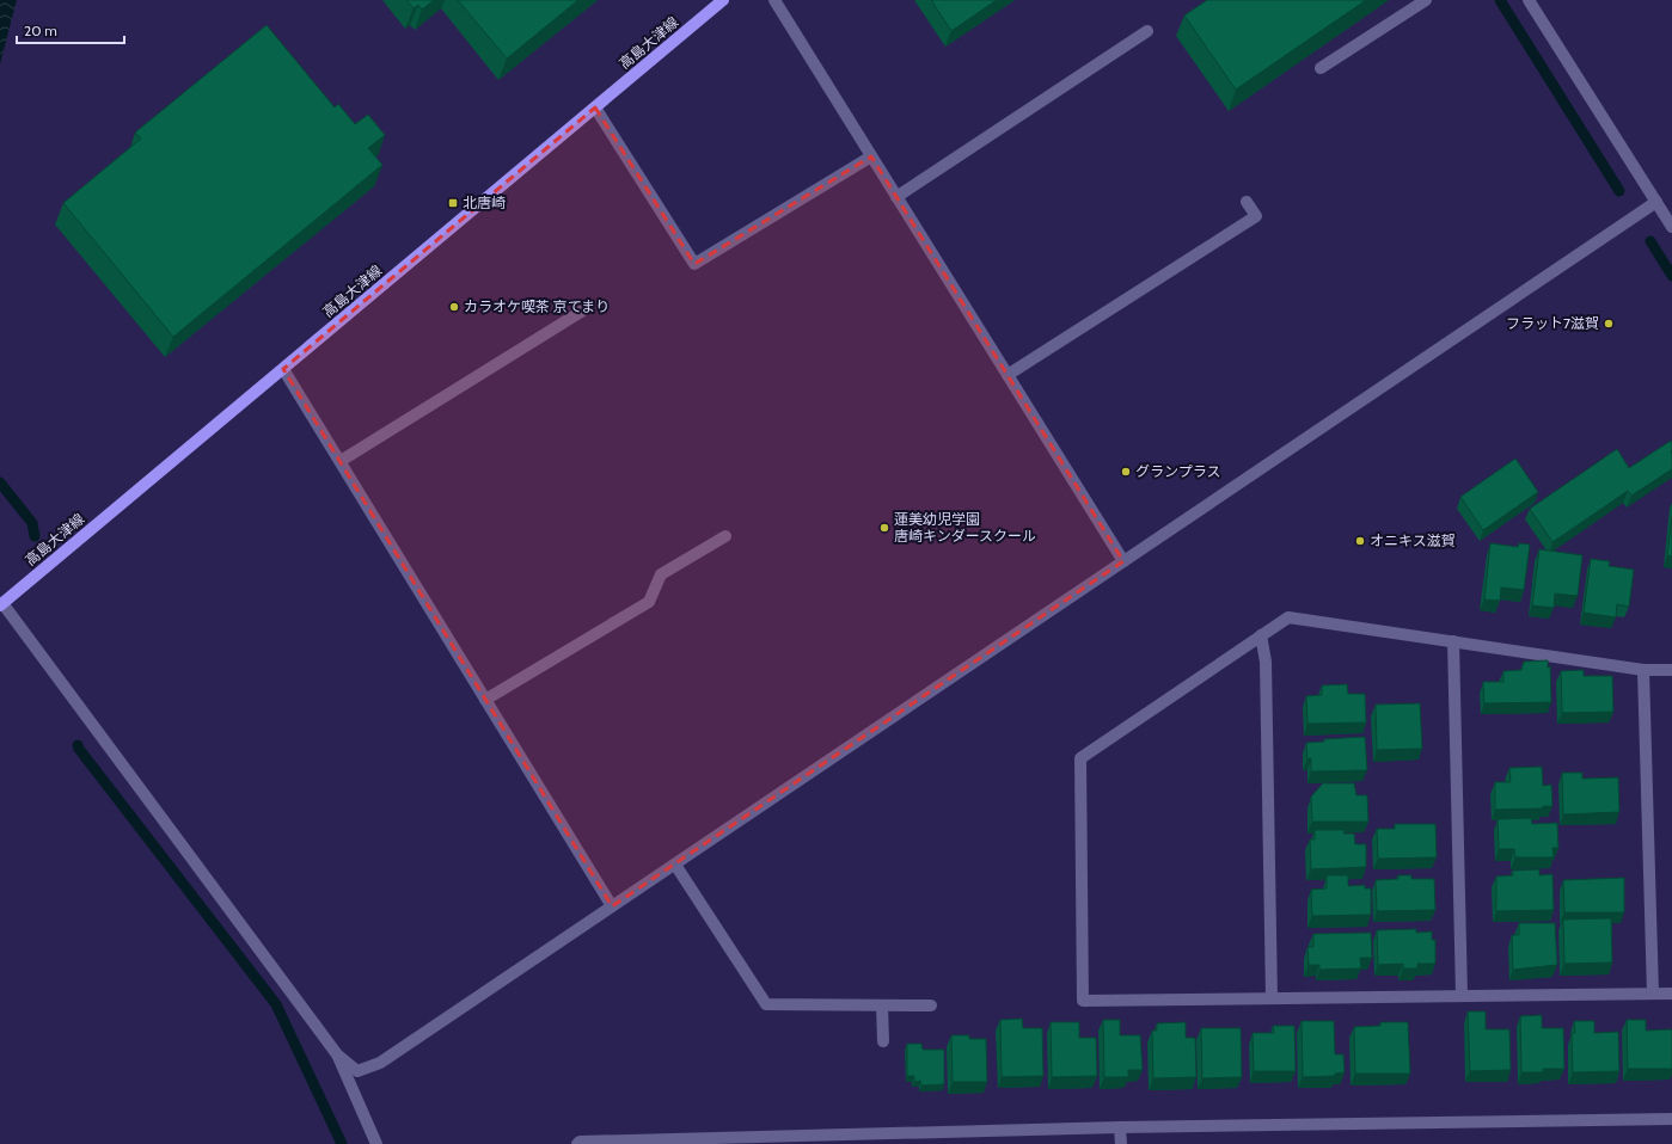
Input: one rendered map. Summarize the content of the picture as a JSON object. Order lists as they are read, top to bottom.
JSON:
{
  "streets": {
    "main road": ["高島大津線"]
  },
  "places": {
    "transit": ["北唐崎"],
    "other": [
      "カラオケ喫茶 京てまり",
      "フラット7滋賀",
      "グランプラス",
      "蓮美幼児学園 唐崎キンダースクール",
      "オニキス滋賀"
    ]
  },
  "scale_bar": "20 m"
}
